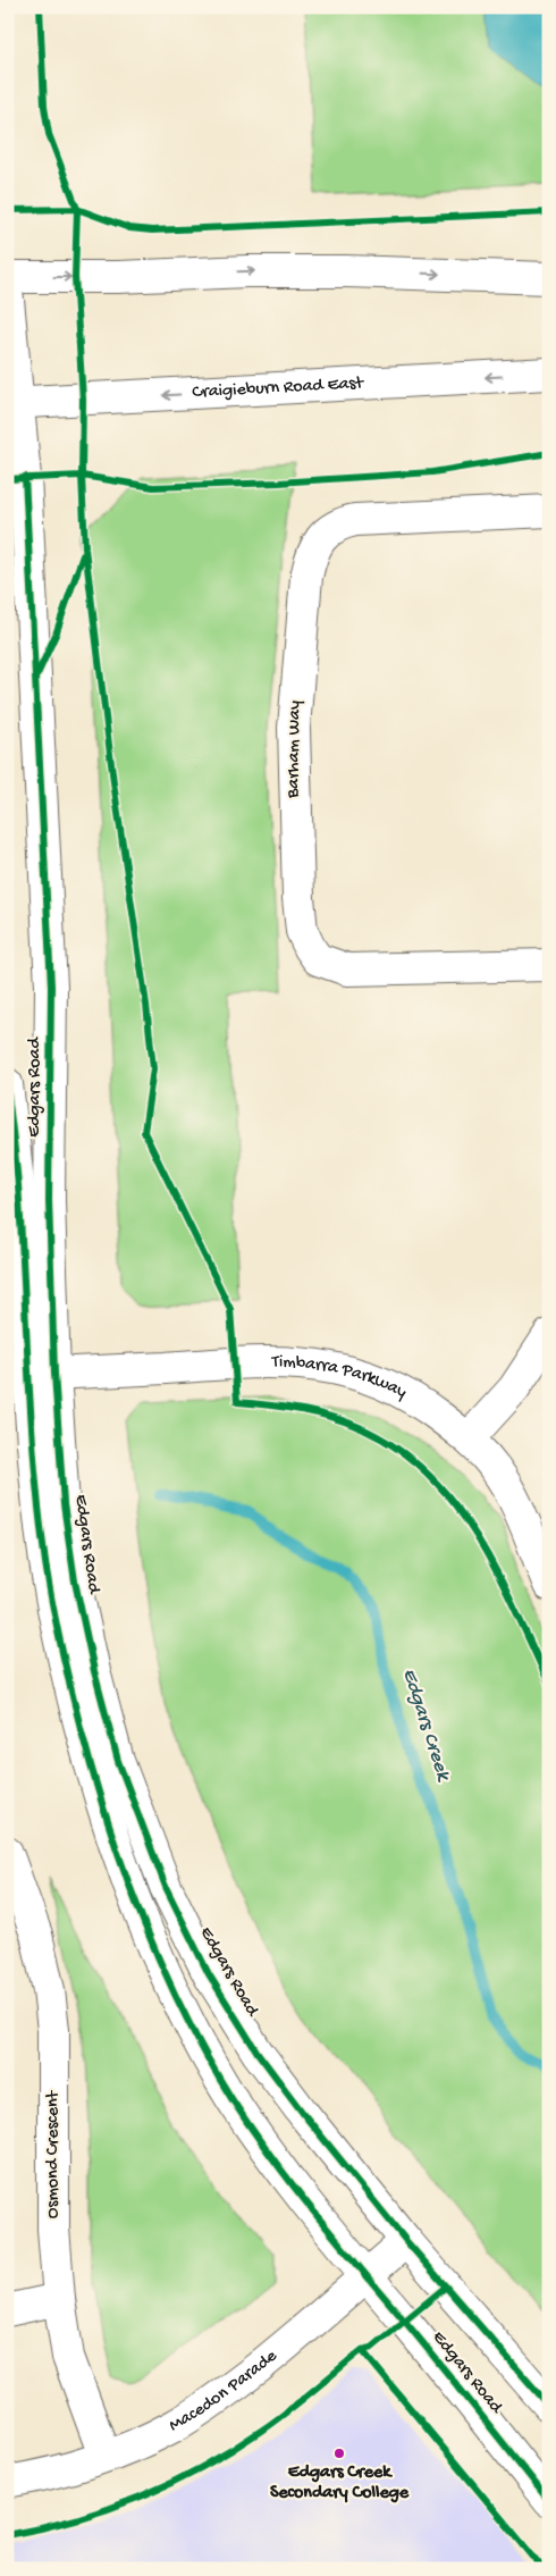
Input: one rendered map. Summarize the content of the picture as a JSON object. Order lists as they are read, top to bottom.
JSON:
{
  "streets": {
    "main road": [
      "Craigieburn Road East",
      "Barham Way",
      "Edgars Road",
      "Timbarra Parkway",
      "Osmond Crescent",
      "Macedon Parade"
    ]
  },
  "crossings": [
    ["Craigieburn Road East", "Edgars Road"],
    ["Edgars Road", "Timbarra Parkway"],
    ["Edgars Road", "Macedon Parade"],
    ["Osmond Crescent", "Macedon Parade"]
  ],
  "water": ["Edgars Creek"],
  "places": ["Edgars Creek Secondary College"]
}
